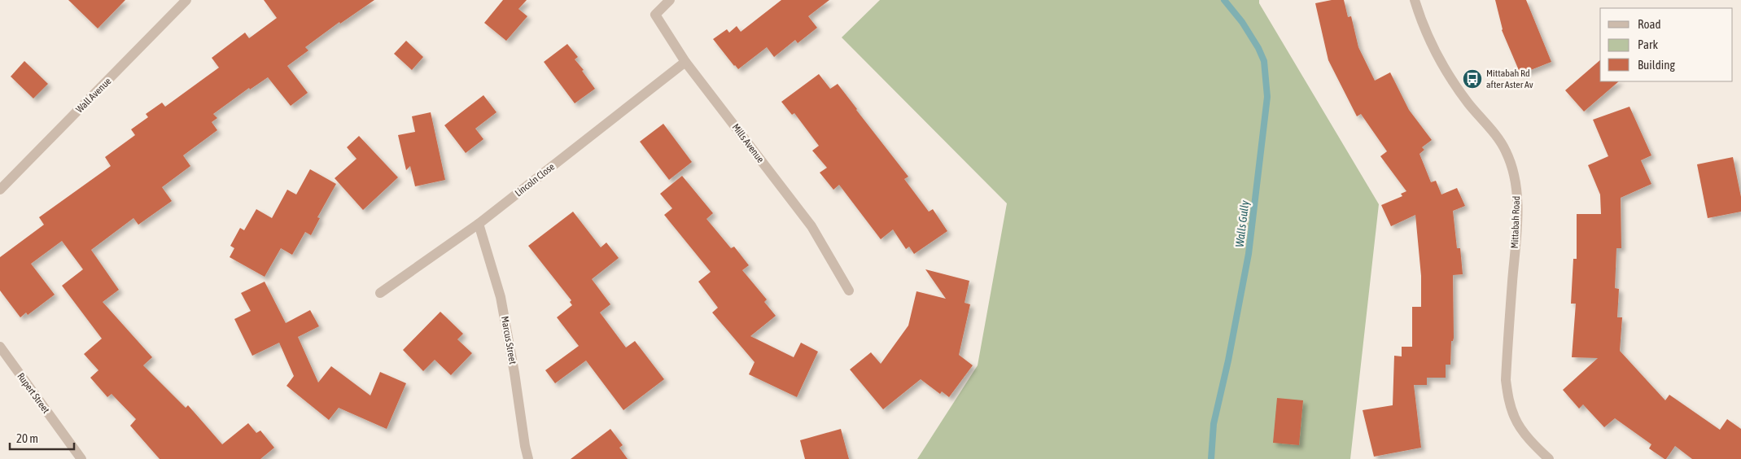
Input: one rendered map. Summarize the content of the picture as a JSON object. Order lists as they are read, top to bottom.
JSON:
{
  "streets": {
    "street": [
      "Wall Avenue",
      "Mills Avenue",
      "Lincoln Close",
      "Mittabah Road",
      "Marcus Street",
      "Rupert Street"
    ]
  },
  "crossings": [
    ["Mills Avenue", "Lincoln Close"],
    ["Lincoln Close", "Marcus Street"]
  ],
  "water": ["Walls Gully"],
  "places": {
    "bus stop": ["Mittabah Rd after Aster Av"]
  },
  "legend": ["Road", "Park", "Building"],
  "scale_bar": "20 m"
}
